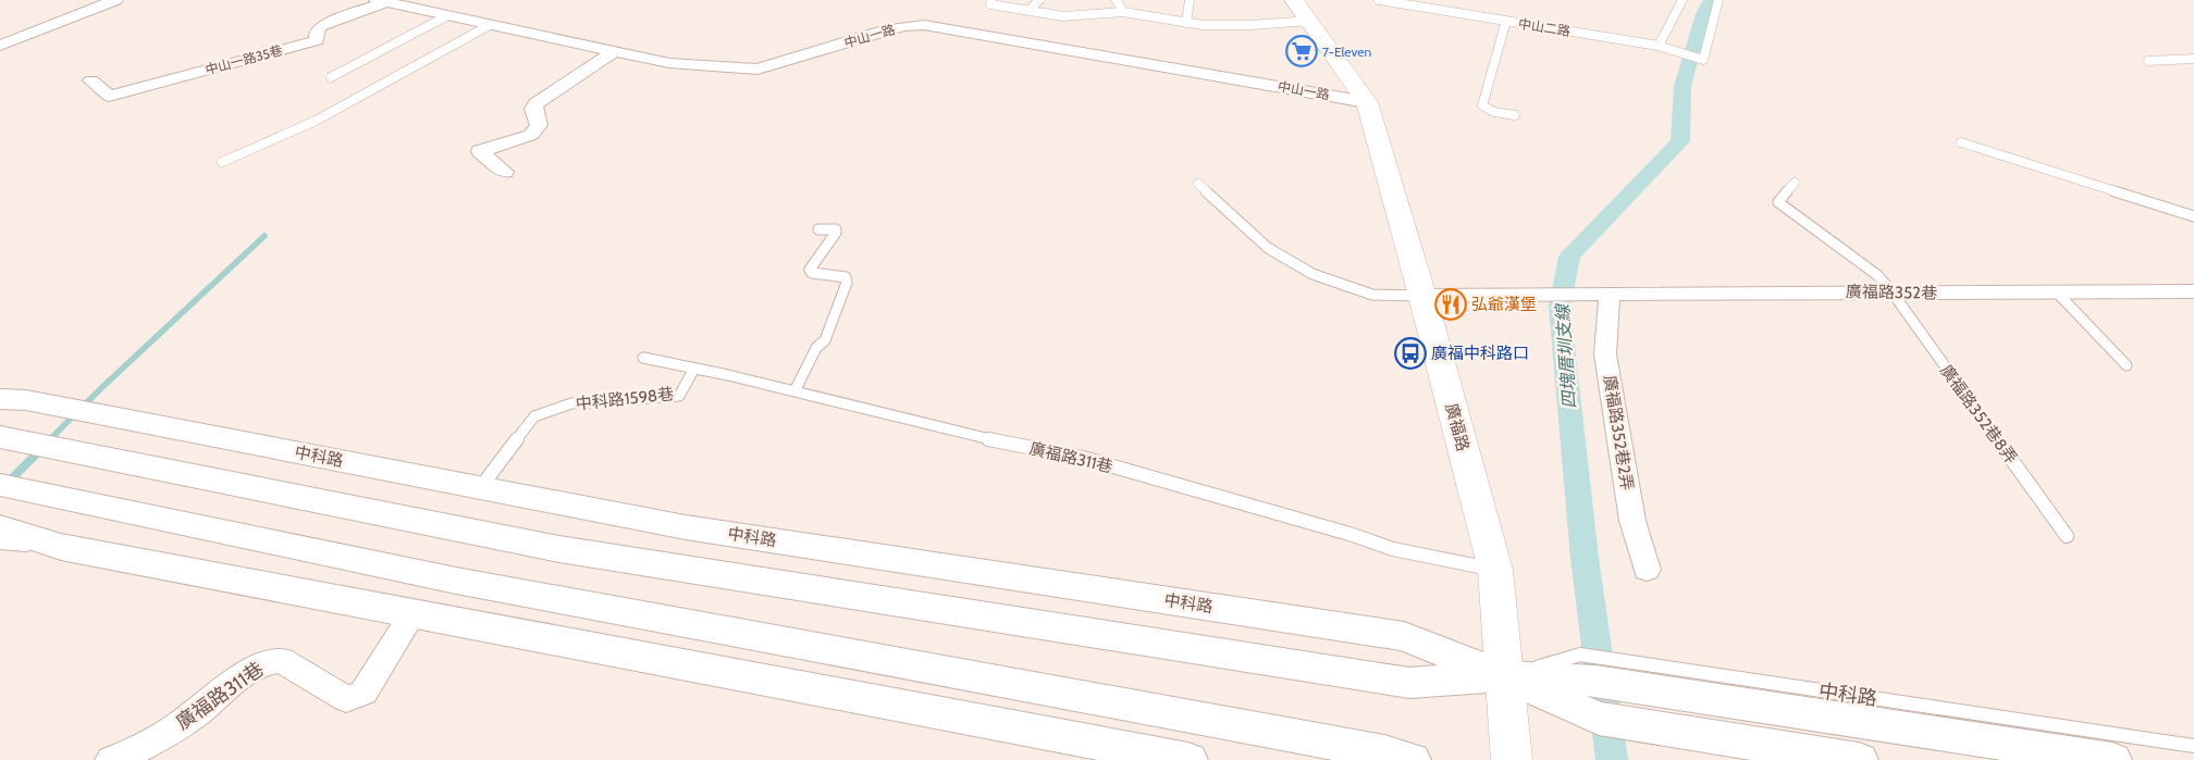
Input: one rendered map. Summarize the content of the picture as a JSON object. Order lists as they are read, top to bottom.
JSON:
{
  "streets": {
    "main road": ["廣福路"],
    "street": [
      "中山一路",
      "中山一路35巷",
      "廣福路352巷",
      "廣福路352巷2弄",
      "中科路",
      "廣福路311巷"
    ],
    "lane": ["中山二路", "中科路1598巷", "廣福路352巷8弄"]
  },
  "crossings": [
    ["中山一路", "中山一路35巷"],
    ["中山一路", "廣福路"],
    ["廣福路352巷", "廣福路352巷8弄"],
    ["廣福路352巷", "廣福路"],
    ["廣福路352巷", "廣福路352巷2弄"],
    ["中科路1598巷", "中科路"],
    ["中科路1598巷", "廣福路311巷"],
    ["廣福路", "中科路"],
    ["廣福路", "廣福路311巷"]
  ],
  "water": ["四塊厝圳支線"],
  "places": {
    "supermarket": ["7-Eleven"],
    "restaurant": ["弘爺漢堡"],
    "bus stop": ["廣福中科路口"]
  }
}
